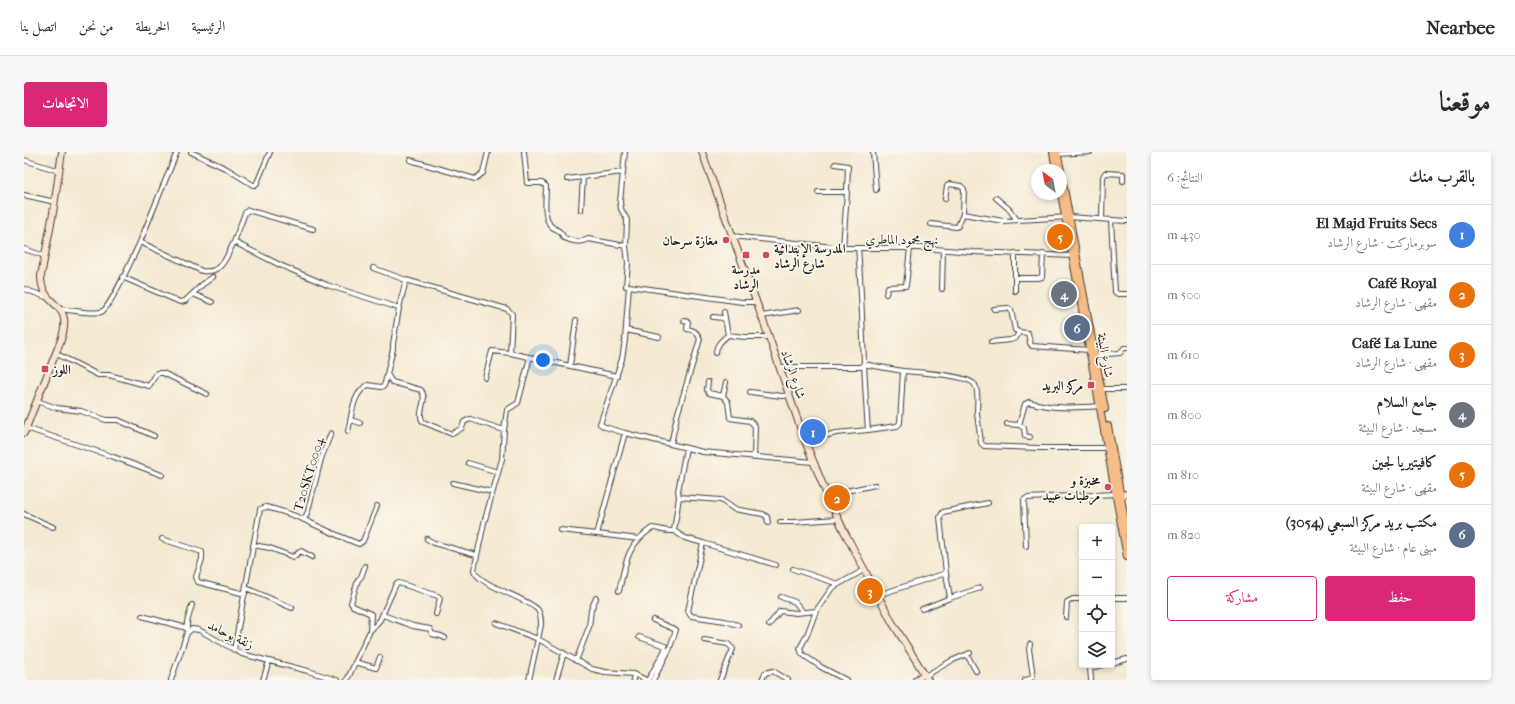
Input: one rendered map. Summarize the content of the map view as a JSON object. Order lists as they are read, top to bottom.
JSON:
{
  "streets": {
    "main road": ["شارع البيئة"],
    "street": [
      "نهج محمود الماطري",
      "شارع الرشاد",
      "T20SKT0004",
      "زنقة بوحامد"
    ]
  },
  "crossings": [
    ["نهج محمود الماطري", "شارع البيئة"],
    ["نهج محمود الماطري", "شارع الرشاد"]
  ],
  "places": {
    "other": ["مغازة سرحان", "المدرسة الإبتدائية شارع الرشاد", "مخبزة و مرطبات عبيد"],
    "transit": ["مدرسة الرشاد", "اللوز", "مركز البريد"]
  },
  "north": "top left",
  "page": {
    "header": "Nearbee",
    "nav": [
      "الرئيسية",
      "الخريطة",
      "من نحن",
      "اتصل بنا"
    ],
    "title": "موقعنا",
    "buttons": [
      "الاتجاهات",
      ["حفظ", "مشاركة"]
    ],
    "heading": ["بالقرب منك", "النتائج: 6"],
    "list": [
      {
        "mark": "1",
        "name": "El Majd Fruits Secs",
        "note": "سوبرماركت · شارع الرشاد",
        "value": "430 m"
      },
      {
        "mark": "2",
        "name": "Café Royal",
        "note": "مقهى · شارع الرشاد",
        "value": "500 m"
      },
      {
        "mark": "3",
        "name": "Café La Lune",
        "note": "مقهى · شارع الرشاد",
        "value": "610 m"
      },
      {
        "mark": "4",
        "name": "جامع السلام",
        "note": "مسجد · شارع البيئة",
        "value": "800 m"
      },
      {
        "mark": "5",
        "name": "كافيتيريا لجين",
        "note": "مقهى · شارع البيئة",
        "value": "810 m"
      },
      {
        "mark": "6",
        "name": "مكتب بريد مركز السبعي (3054)",
        "note": "مبنى عام · شارع البيئة",
        "value": "820 m"
      }
    ],
    "pins": [
      "5",
      "4",
      "6",
      "1",
      "2",
      "3"
    ],
    "map_buttons": ["+", "−"]
  }
}
